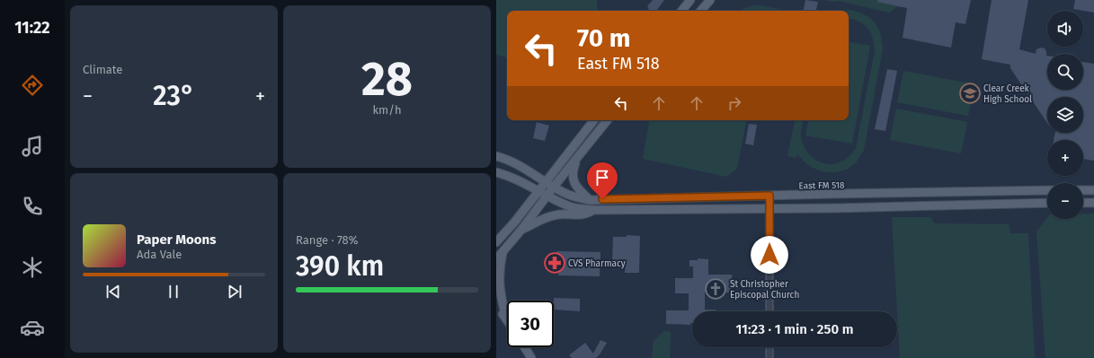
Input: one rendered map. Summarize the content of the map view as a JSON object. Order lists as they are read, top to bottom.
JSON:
{
  "streets": {
    "main road": ["East FM 518"]
  },
  "places": {
    "school or university": ["Clear Creek High School"],
    "pharmacy": ["CVS Pharmacy"],
    "church": ["St Christopher Episcopal Church"]
  },
  "page": {
    "tabs": "11:22",
    "tile": [
      "Climate",
      ["28", "km/h"],
      ["Range · 78%", "390 km"]
    ],
    "map_buttons": ["+", "−"],
    "turn": ["70 m", "East FM 518"],
    "heat": ["−", "23°", "+"],
    "song": ["Paper Moons", "Ada Vale"],
    "limit": "30",
    "trip": "11:23 · 1 min · 250 m"
  }
}
